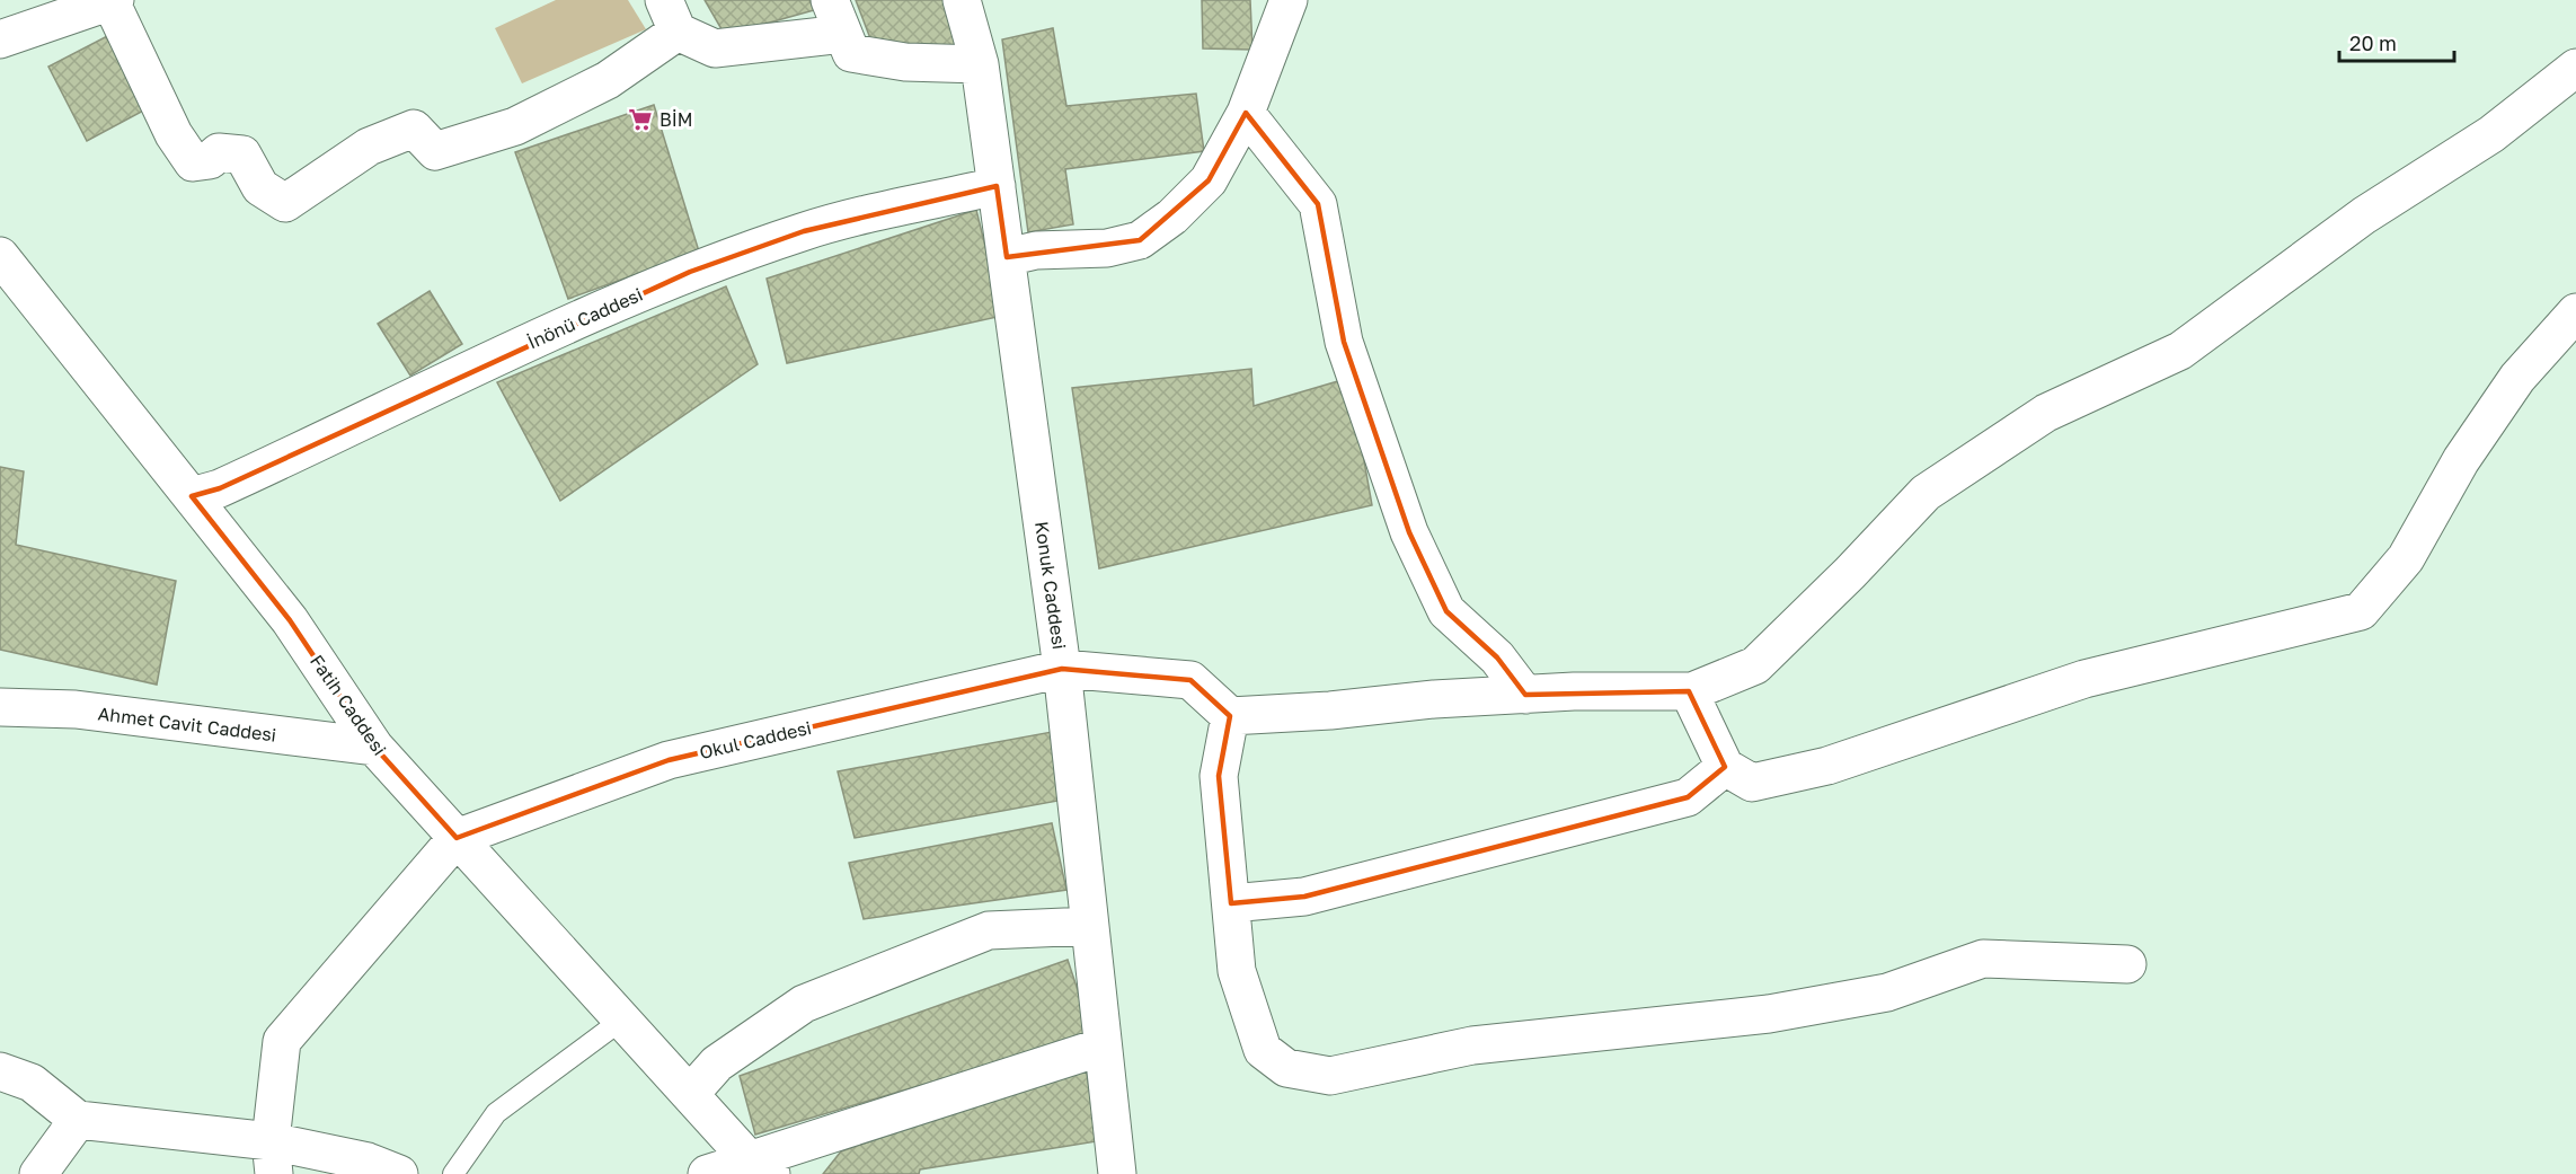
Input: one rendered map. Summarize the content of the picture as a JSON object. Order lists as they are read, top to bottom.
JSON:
{
  "streets": {
    "street": [
      "İnönü Caddesi",
      "Konuk Caddesi",
      "Fatih Caddesi",
      "Ahmet Cavit Caddesi",
      "Okul Caddesi"
    ]
  },
  "crossings": [
    ["İnönü Caddesi", "Konuk Caddesi"],
    ["İnönü Caddesi", "Fatih Caddesi"],
    ["Konuk Caddesi", "Okul Caddesi"],
    ["Fatih Caddesi", "Ahmet Cavit Caddesi"],
    ["Fatih Caddesi", "Okul Caddesi"]
  ],
  "places": {
    "supermarket": ["BİM"]
  },
  "scale_bar": "20 m"
}
